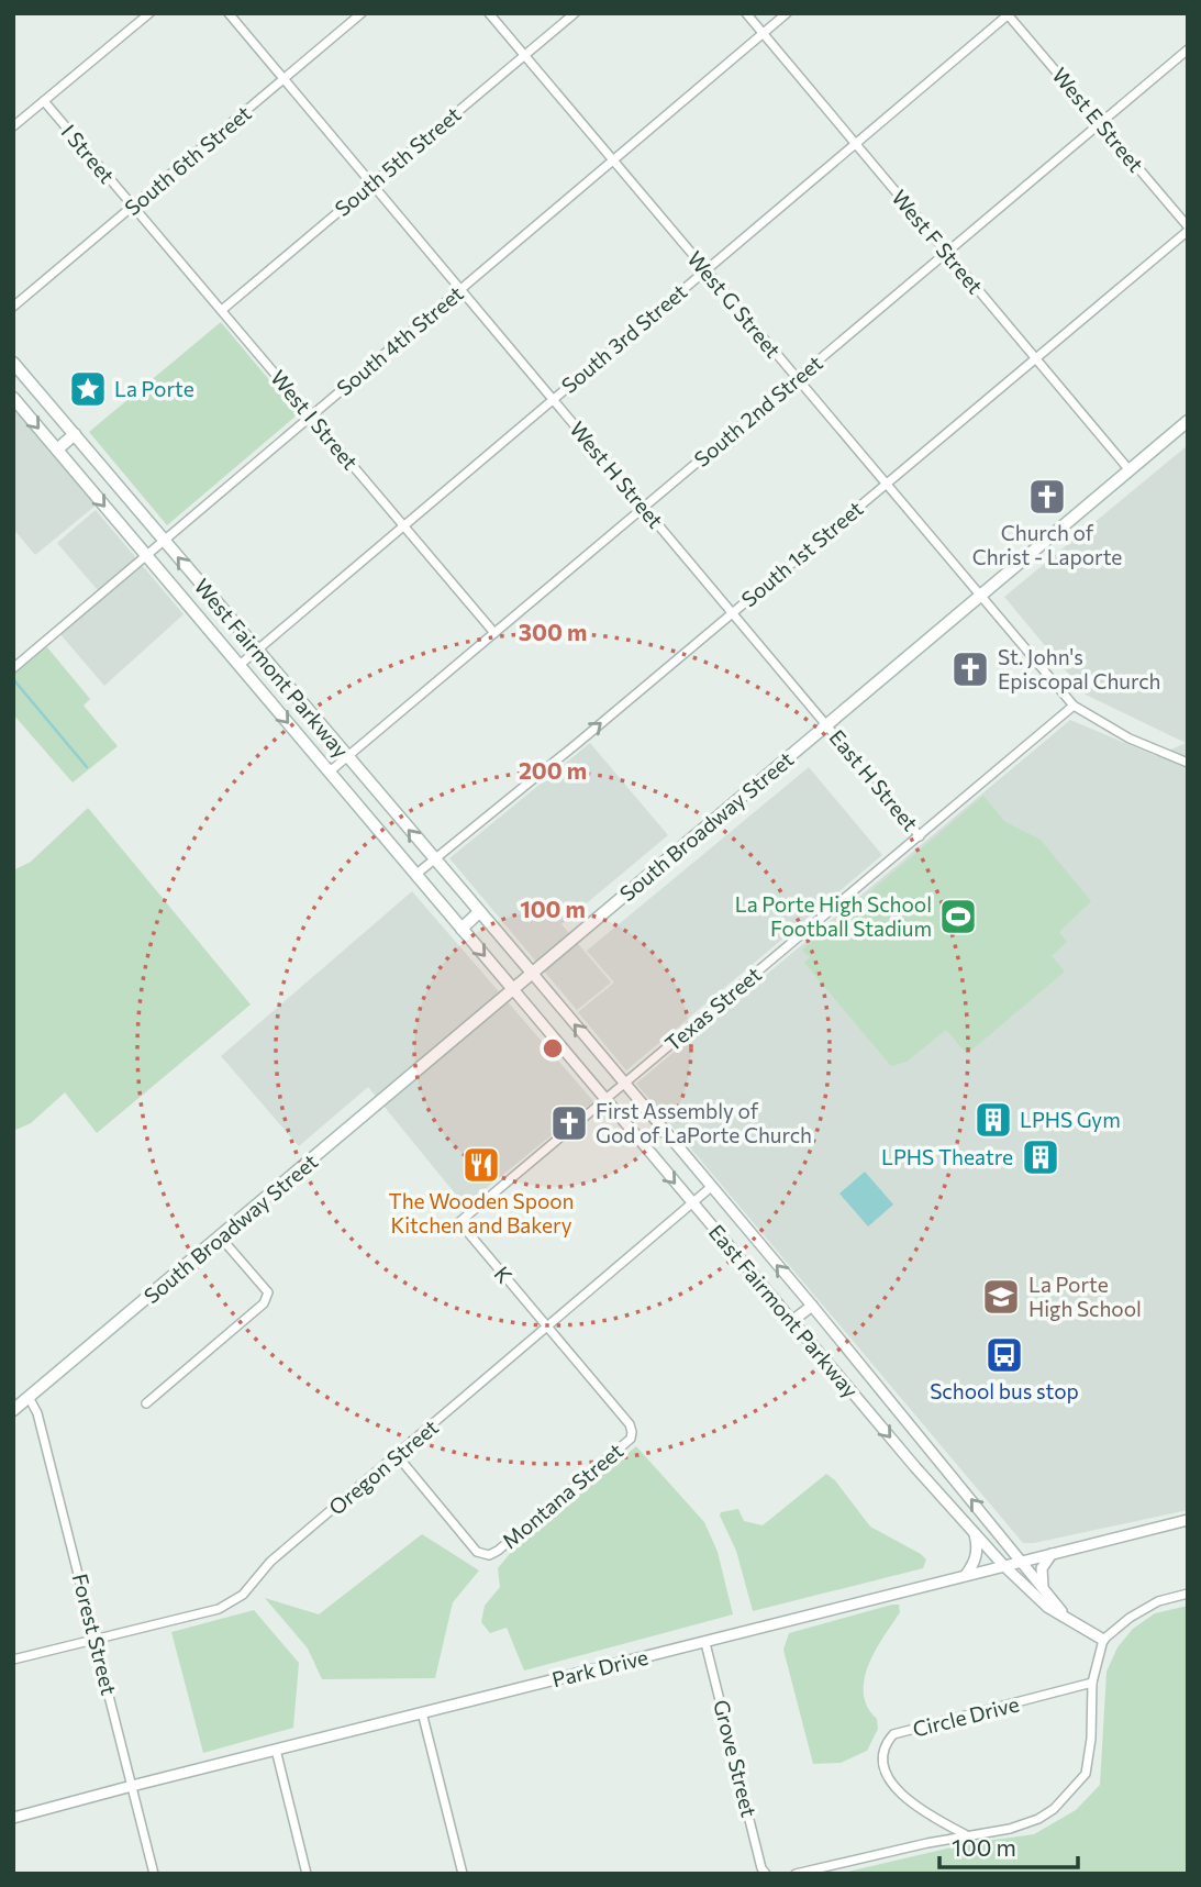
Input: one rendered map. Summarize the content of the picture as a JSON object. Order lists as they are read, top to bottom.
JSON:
{
  "streets": {
    "main road": ["West Fairmont Parkway", "South Broadway Street"],
    "street": [
      "West E Street",
      "I Street",
      "South 6th Street",
      "South 5th Street",
      "West F Street",
      "West G Street",
      "South 3rd Street",
      "South 4th Street",
      "South 2nd Street",
      "West I Street",
      "West H Street",
      "South 1st Street",
      "East H Street",
      "Texas Street",
      "K",
      "East Fairmont Parkway",
      "Oregon Street",
      "Montana Street",
      "Forest Street",
      "Park Drive",
      "Circle Drive",
      "Grove Street"
    ]
  },
  "crossings": [
    ["West E Street", "South 3rd Street"],
    ["West E Street", "South 2nd Street"],
    ["West E Street", "South 1st Street"],
    ["I Street", "South 6th Street"],
    ["I Street", "West I Street"],
    ["South 6th Street", "West I Street"],
    ["South 6th Street", "West H Street"],
    ["South 5th Street", "West G Street"],
    ["South 5th Street", "West I Street"],
    ["South 5th Street", "West H Street"],
    ["West F Street", "South 3rd Street"],
    ["West F Street", "South 4th Street"],
    ["West F Street", "South 2nd Street"],
    ["West F Street", "South 1st Street"],
    ["West F Street", "South Broadway Street"],
    ["West G Street", "South 3rd Street"],
    ["West G Street", "South 4th Street"],
    ["West G Street", "South 2nd Street"],
    ["West G Street", "South 1st Street"],
    ["West G Street", "South Broadway Street"],
    ["West G Street", "Texas Street"],
    ["South 3rd Street", "West I Street"],
    ["South 3rd Street", "West H Street"],
    ["South 3rd Street", "West Fairmont Parkway"],
    ["South 4th Street", "West I Street"],
    ["South 4th Street", "West H Street"],
    ["South 4th Street", "West Fairmont Parkway"],
    ["South 2nd Street", "West I Street"],
    ["South 2nd Street", "West H Street"],
    ["South 2nd Street", "West Fairmont Parkway"],
    ["West H Street", "South 1st Street"],
    ["West H Street", "East H Street"],
    ["West H Street", "South Broadway Street"],
    ["South 1st Street", "West Fairmont Parkway"],
    ["West Fairmont Parkway", "South Broadway Street"],
    ["West Fairmont Parkway", "East Fairmont Parkway"],
    ["East H Street", "South Broadway Street"],
    ["East H Street", "Texas Street"],
    ["South Broadway Street", "East Fairmont Parkway"],
    ["South Broadway Street", "Forest Street"],
    ["Texas Street", "K"],
    ["Texas Street", "East Fairmont Parkway"],
    ["K", "Oregon Street"],
    ["K", "Montana Street"],
    ["East Fairmont Parkway", "Oregon Street"],
    ["East Fairmont Parkway", "Park Drive"],
    ["Oregon Street", "Montana Street"],
    ["Oregon Street", "Forest Street"],
    ["Forest Street", "Park Drive"],
    ["Park Drive", "Grove Street"]
  ],
  "one_way": ["South 1st Street"],
  "places": {
    "place": ["La Porte"],
    "church": ["Church of Christ - Laporte", "St. John's Episcopal Church", "First Assembly of God of LaPorte Church"],
    "sports": ["La Porte High School Football Stadium"],
    "building": ["LPHS Gym", "LPHS Theatre"],
    "restaurant": ["The Wooden Spoon Kitchen and Bakery"],
    "school or university": ["La Porte High School"],
    "bus stop": ["School bus stop"]
  },
  "scale_bar": "100 m",
  "rings": ["300 m", "200 m", "100 m"]
}
